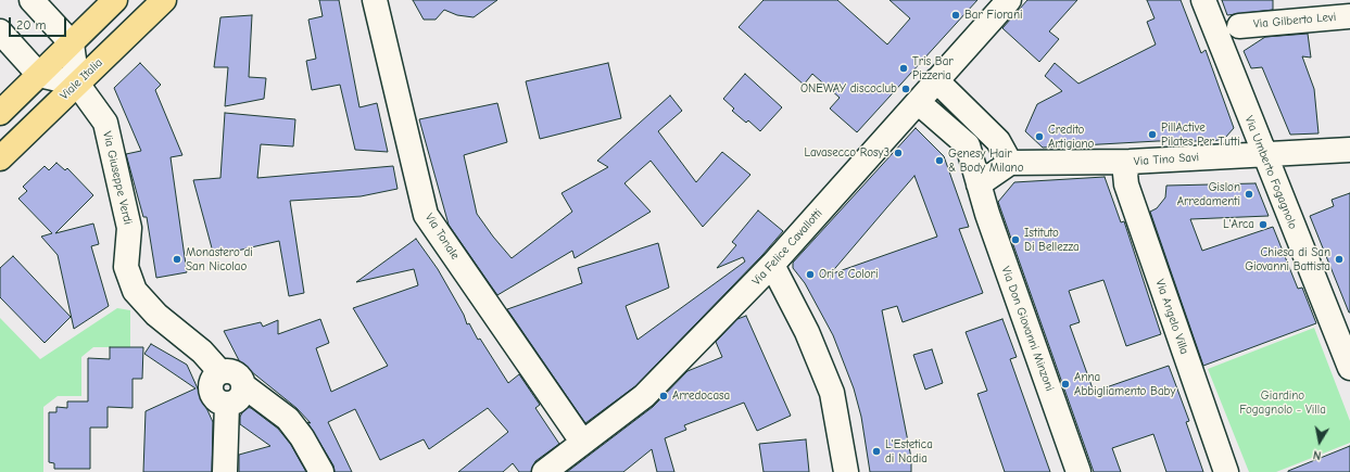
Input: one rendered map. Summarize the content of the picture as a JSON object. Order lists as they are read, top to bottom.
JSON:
{
  "streets": {
    "main road": ["Viale Italia"],
    "street": [
      "Via Gilberto Levi",
      "Via Tino Savi",
      "Via Umberto Fogagnolo",
      "Via Giuseppe Verdi",
      "Via Tonale",
      "Via Felice Cavallotti",
      "Via Angelo Villa",
      "Via Don Giovanni Minzoni"
    ]
  },
  "crossings": [
    ["Viale Italia", "Via Giuseppe Verdi"],
    ["Via Tino Savi", "Via Umberto Fogagnolo"],
    ["Via Tino Savi", "Via Angelo Villa"],
    ["Via Tonale", "Via Felice Cavallotti"],
    ["Via Felice Cavallotti", "Via Don Giovanni Minzoni"]
  ],
  "parks": ["Giardino Fogagnolo - Villa"],
  "places": [
    "Bar Fiorani",
    "Tris Bar Pizzeria",
    "ONEWAY discoclub",
    "PillActive Pilates Per Tutti",
    "Credito Artigiano",
    "Lavasecco Rosy3",
    "Genesy Hair & Body Milano",
    "Gislon Arredamenti",
    "L'Arca",
    "Istituto Di Bellezza",
    "Monastero di San Nicolao",
    "Chiesa di San Giovanni Battista",
    "Ori e Colori",
    "Anna Abbigliamento Baby",
    "Arredocasa",
    "L'Estetica di Nadia"
  ],
  "scale_bar": "20 m",
  "north": "bottom"
}
